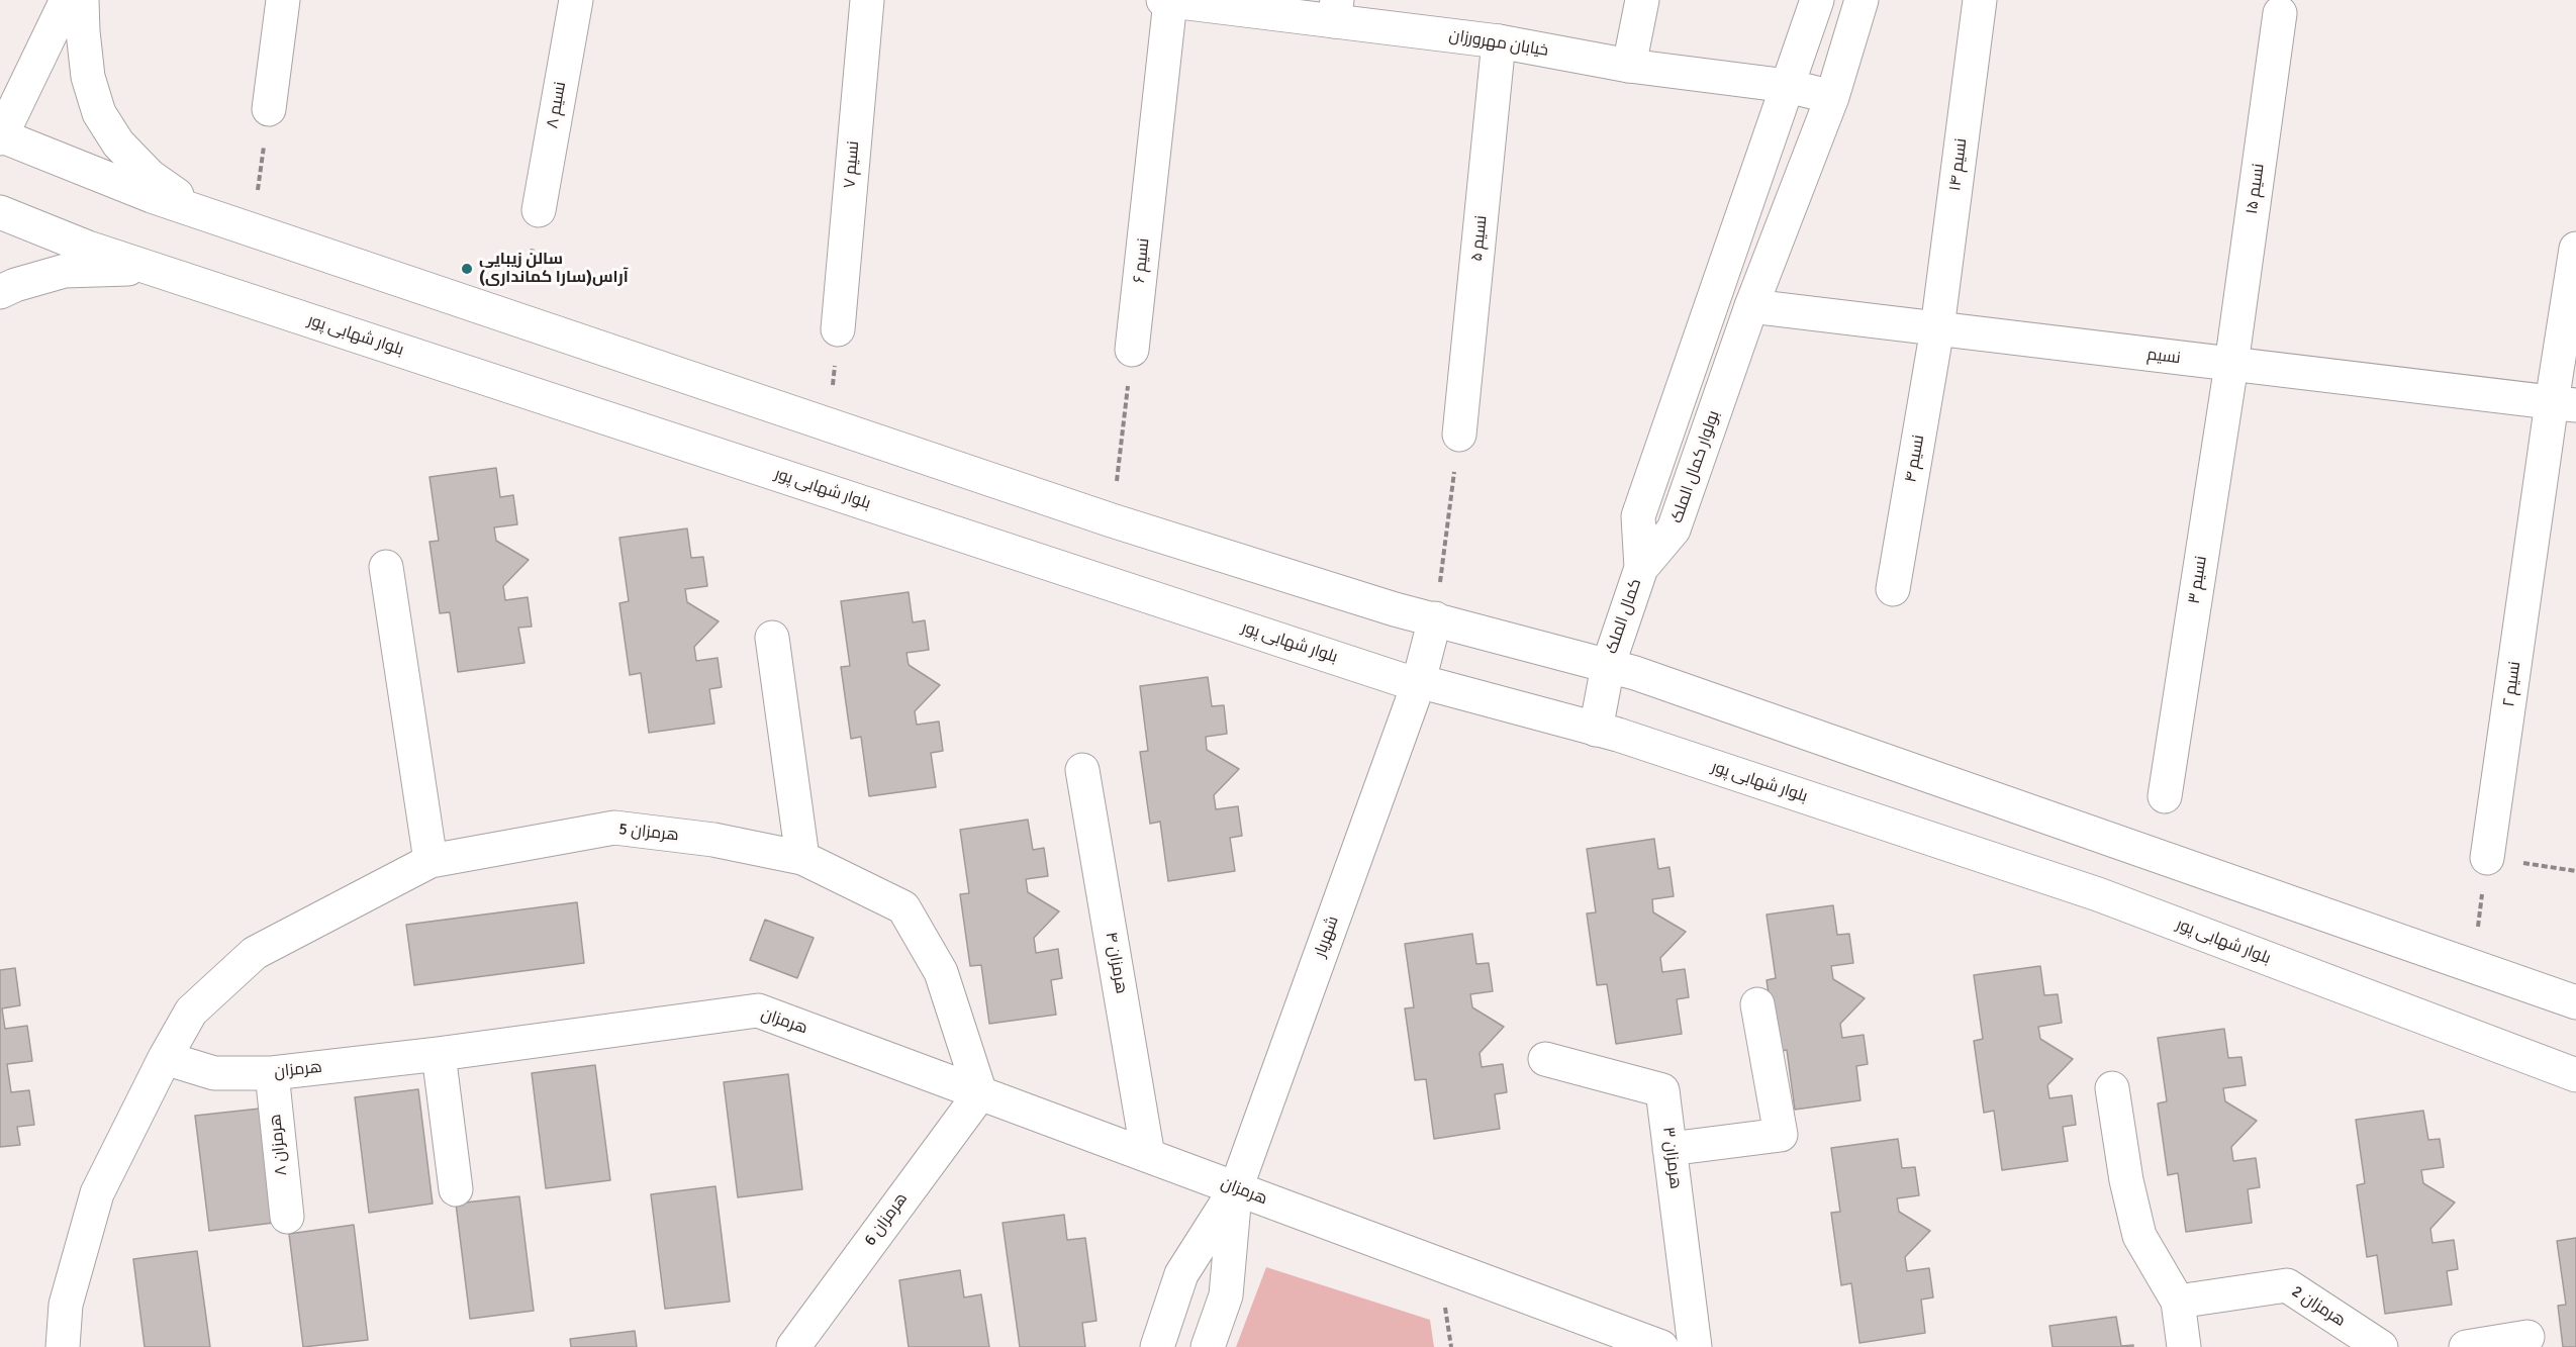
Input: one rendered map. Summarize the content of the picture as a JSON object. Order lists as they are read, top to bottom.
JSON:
{
  "streets": {
    "street": [
      "خیابان مهرورزان",
      "نسیم ۸",
      "نسیم ۷",
      "نسیم ۱۴",
      "نسیم ۱۵",
      "نسیم ۵",
      "نسیم ۶",
      "بلوار شهابی پور",
      "نسیم",
      "نسیم ۴",
      "بولوار کمال الملک",
      "نسیم ۳",
      "کمال الملک",
      "نسیم ۲",
      "هرمزان 5",
      "شهریار",
      "هرمزان ۴",
      "هرمزان",
      "هرمزان ۸",
      "هرمزان ۳",
      "هرمزان 6",
      "هرمزان 2"
    ]
  },
  "crossings": [
    ["خیابان مهرورزان", "نسیم ۵"],
    ["خیابان مهرورزان", "نسیم ۶"],
    ["خیابان مهرورزان", "بولوار کمال الملک"],
    ["نسیم ۱۴", "نسیم"],
    ["نسیم ۱۴", "نسیم ۴"],
    ["نسیم ۱۵", "نسیم"],
    ["نسیم ۱۵", "نسیم ۳"],
    ["بلوار شهابی پور", "کمال الملک"],
    ["بلوار شهابی پور", "شهریار"],
    ["نسیم", "نسیم ۴"],
    ["نسیم", "بولوار کمال الملک"],
    ["نسیم", "نسیم ۳"],
    ["نسیم", "نسیم ۲"],
    ["بولوار کمال الملک", "کمال الملک"],
    ["هرمزان 5", "هرمزان"],
    ["هرمزان 5", "هرمزان 6"],
    ["شهریار", "هرمزان"],
    ["هرمزان ۴", "هرمزان"],
    ["هرمزان", "هرمزان ۸"],
    ["هرمزان", "هرمزان 6"]
  ],
  "places": ["سالن زیبایی آراس(سارا کمانداری)"]
}
